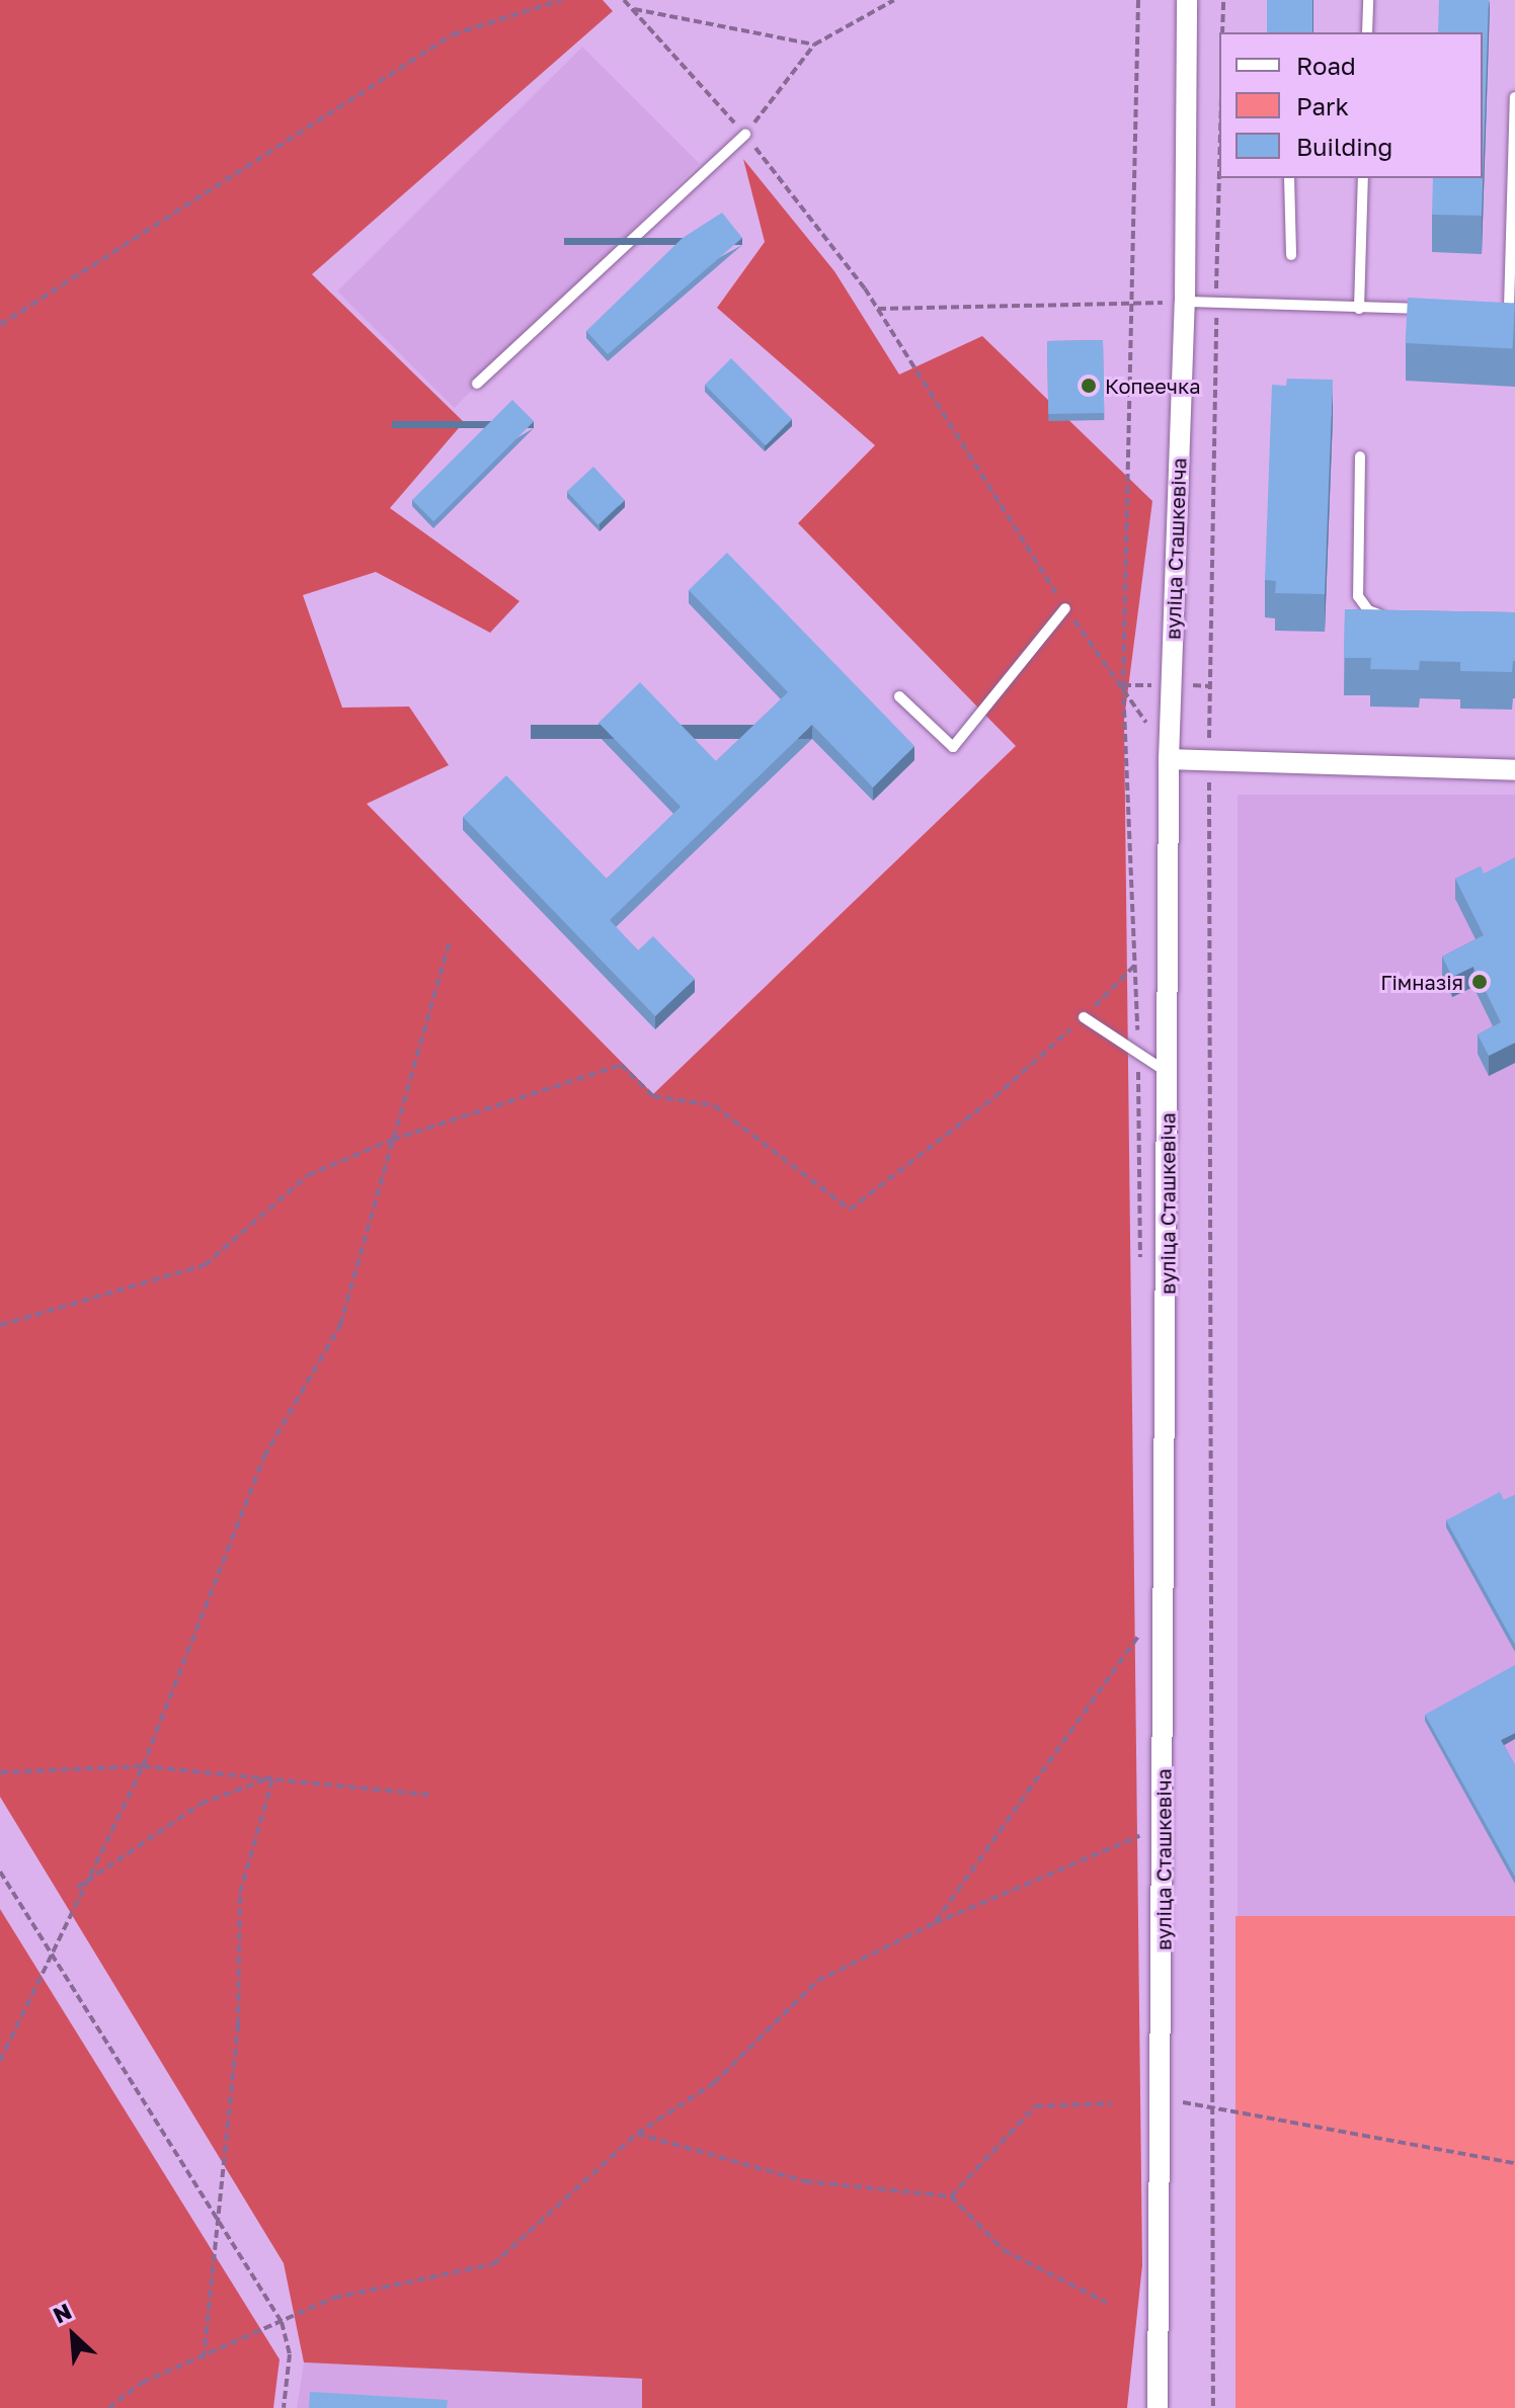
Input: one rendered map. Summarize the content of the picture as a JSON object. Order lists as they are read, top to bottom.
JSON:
{
  "streets": {
    "street": ["вуліца Сташкевіча"]
  },
  "places": ["Копеечка", "Гімназія"],
  "legend": ["Road", "Park", "Building"],
  "north": "top left"
}
